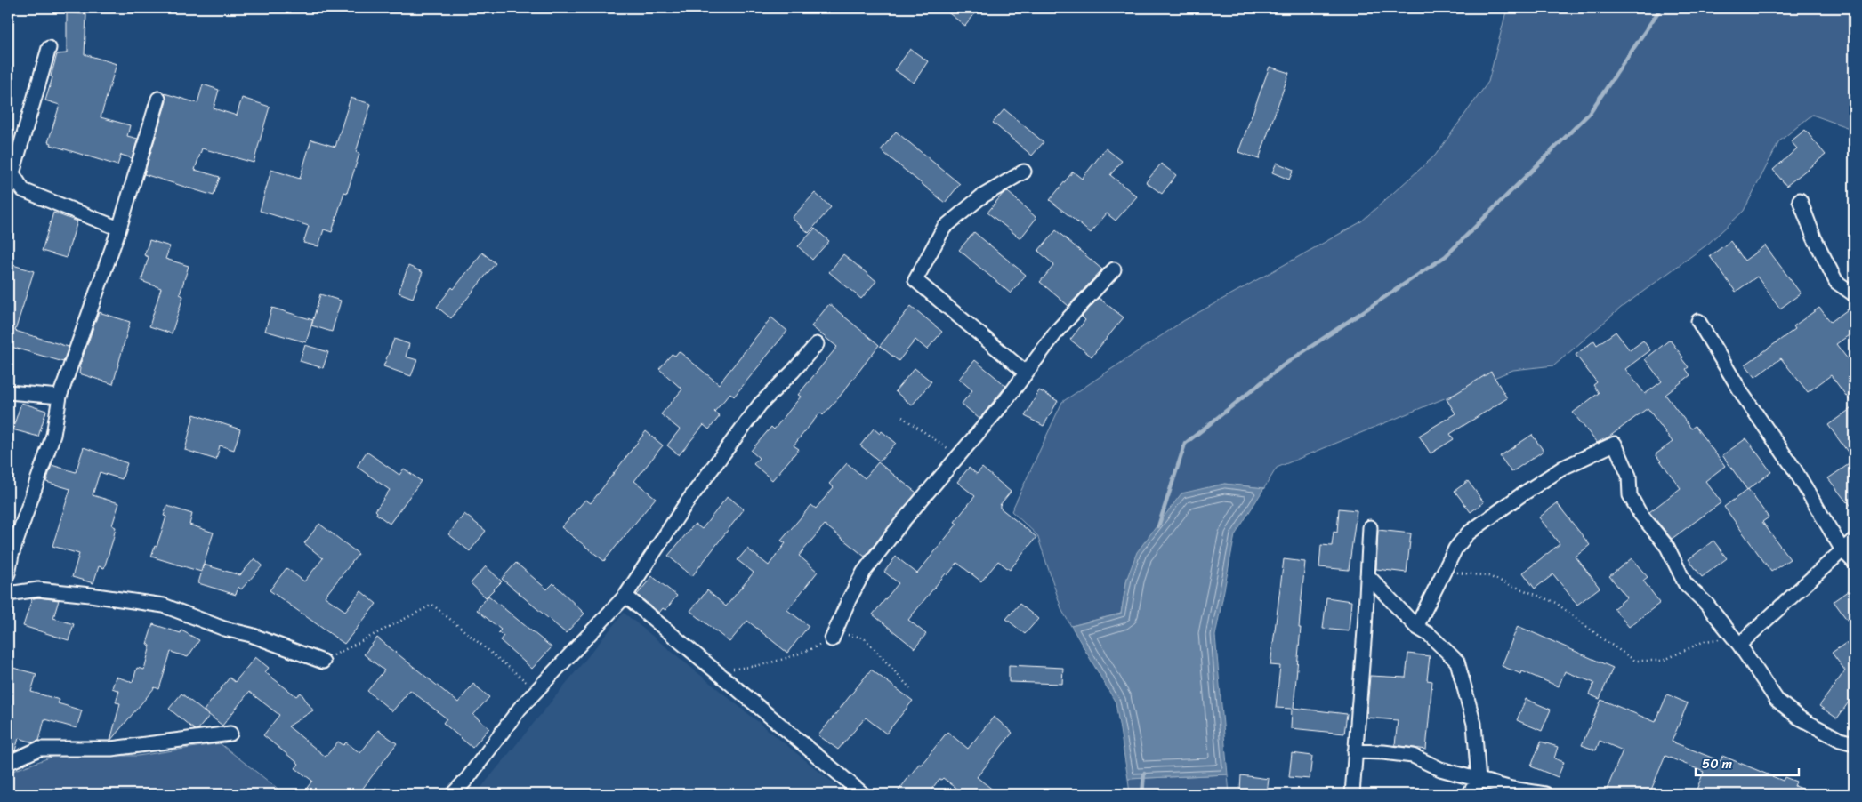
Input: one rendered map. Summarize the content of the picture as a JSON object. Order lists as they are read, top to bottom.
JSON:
{
  "scale_bar": "50 m"
}
